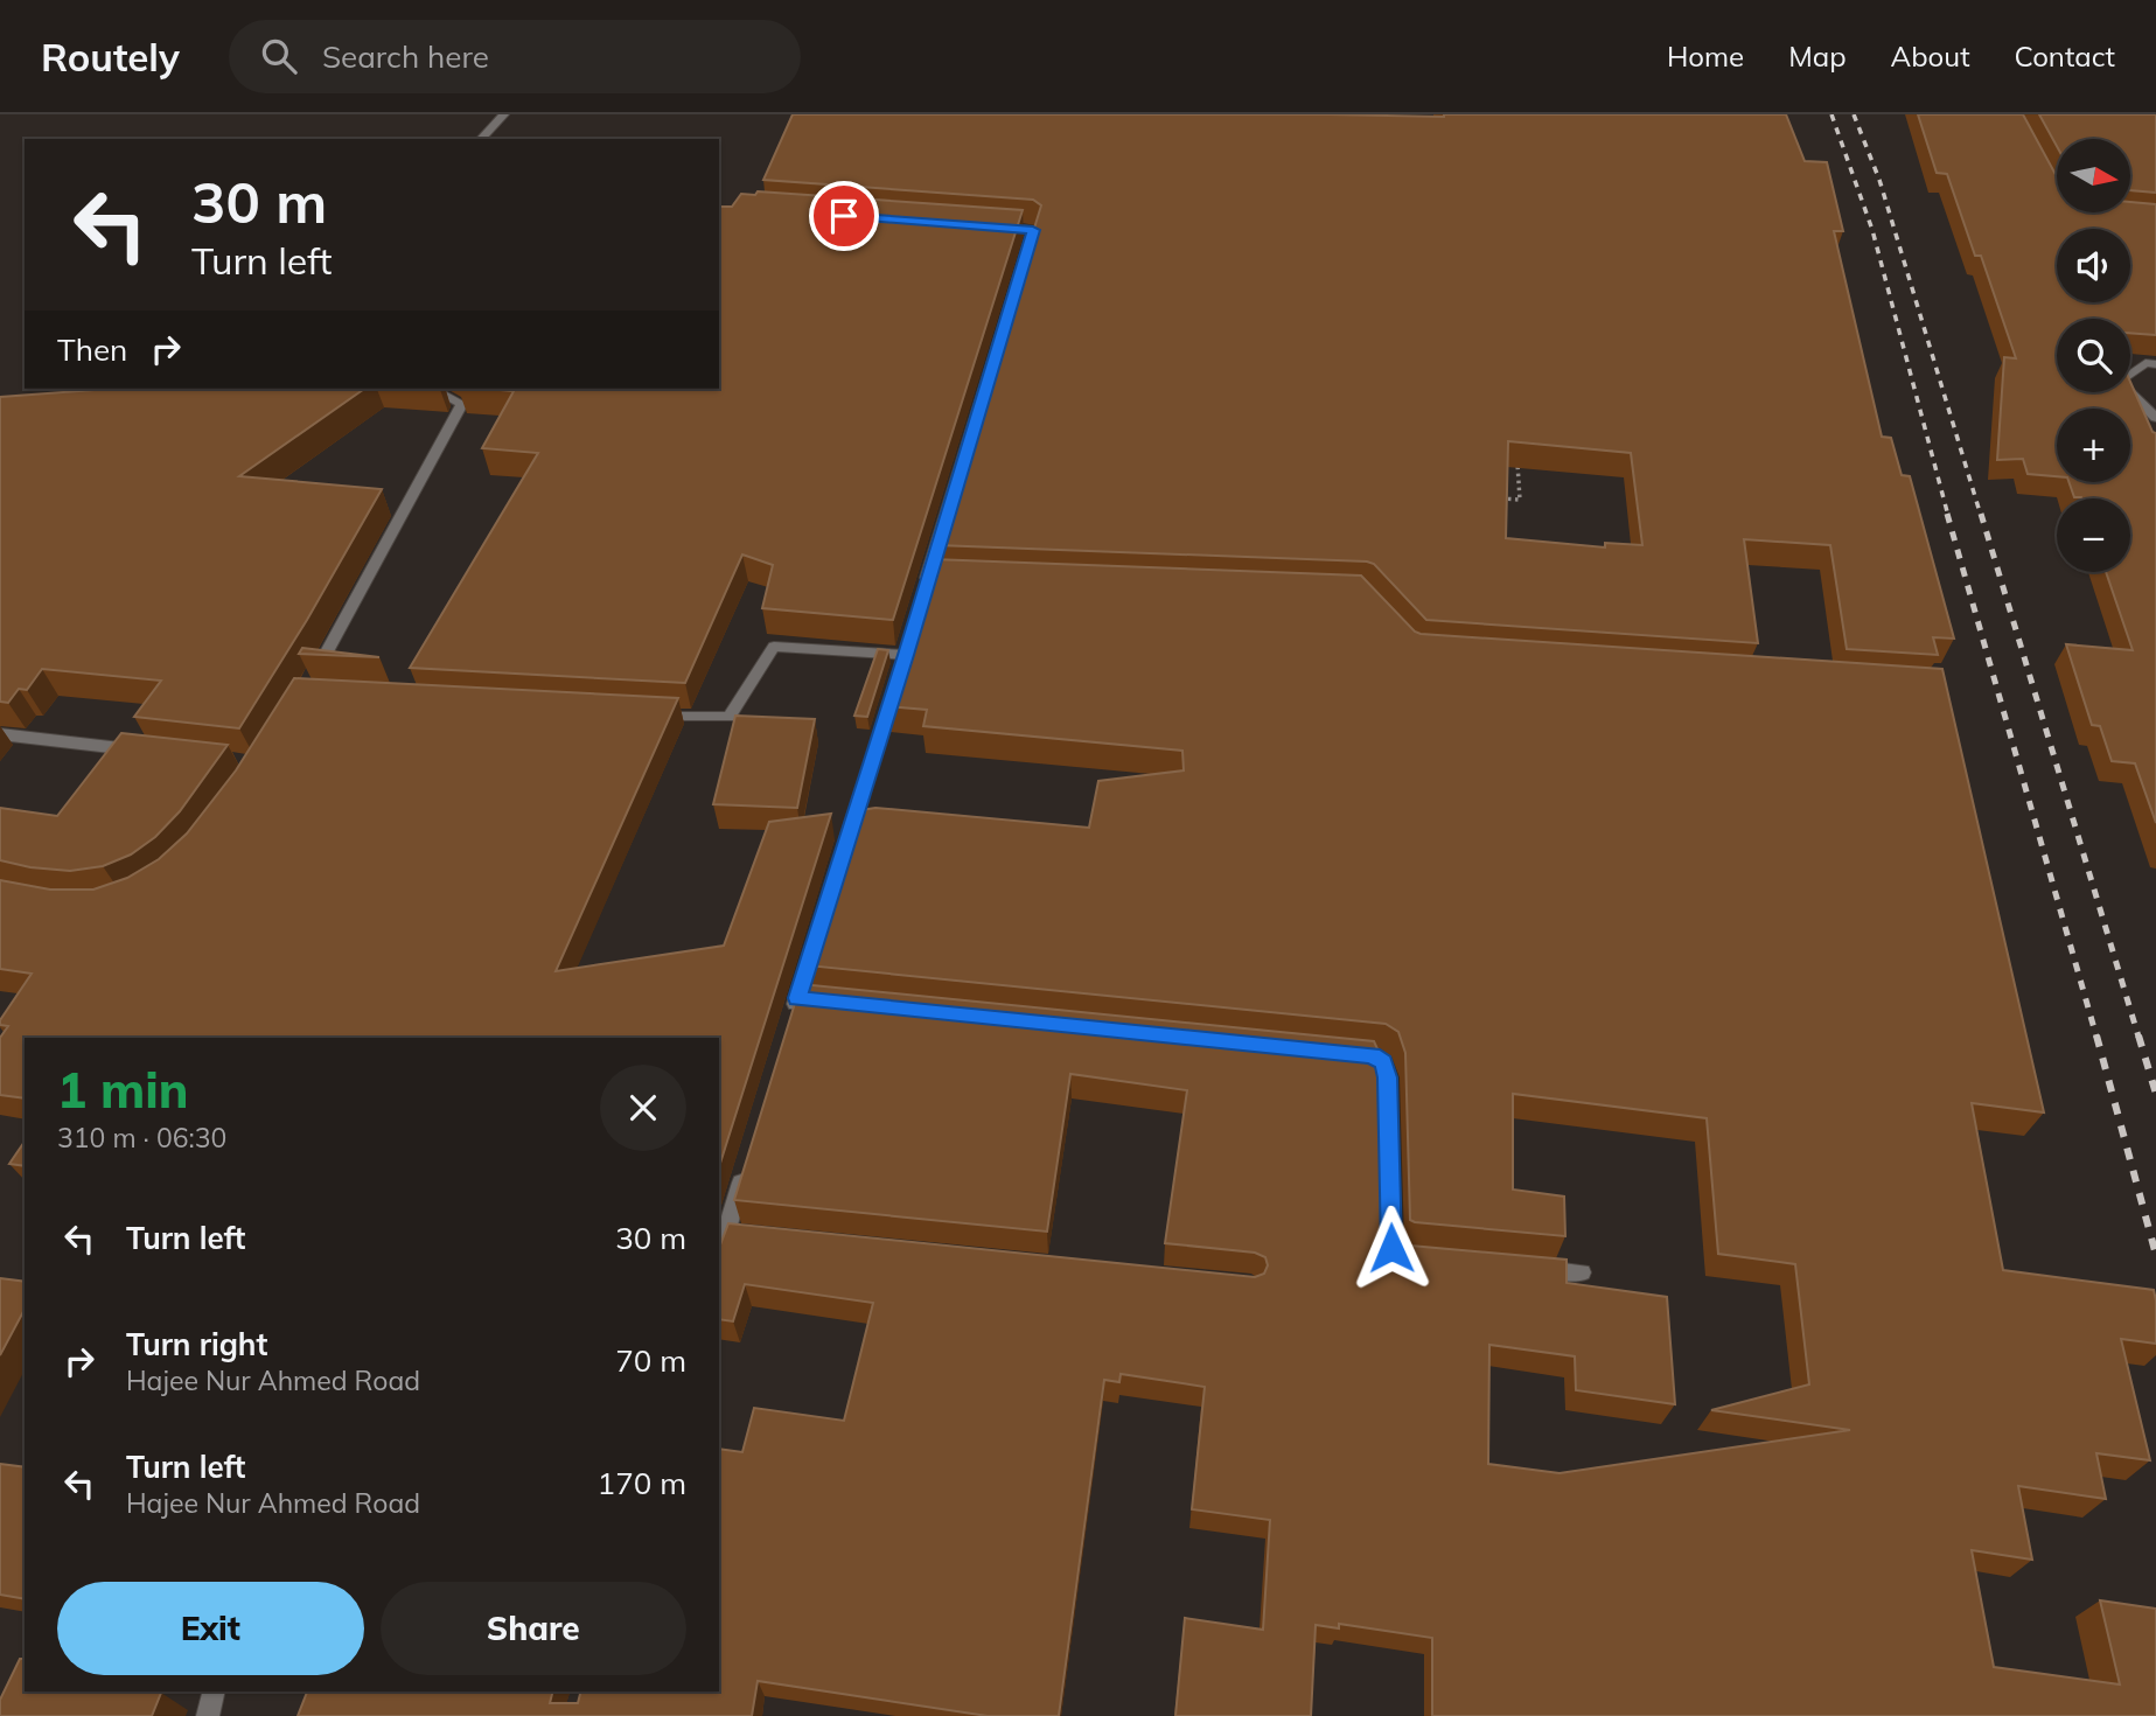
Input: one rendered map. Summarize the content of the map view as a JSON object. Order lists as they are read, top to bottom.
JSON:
{
  "north": "right",
  "page": {
    "header": "Routely",
    "search": "Search here",
    "nav": [
      "Home",
      "Map",
      "About",
      "Contact"
    ],
    "map_buttons": ["+", "−"],
    "turn": ["30 m", "Turn left"],
    "then": "Then",
    "heading": ["1 min", "310 m · 06:30"],
    "list": [
      {
        "name": "Turn left",
        "value": "30 m"
      },
      {
        "name": "Turn right",
        "note": "Hajee Nur Ahmed Road",
        "value": "70 m"
      },
      {
        "name": "Turn left",
        "note": "Hajee Nur Ahmed Road",
        "value": "170 m"
      }
    ],
    "buttons": ["Exit", "Share"]
  }
}
